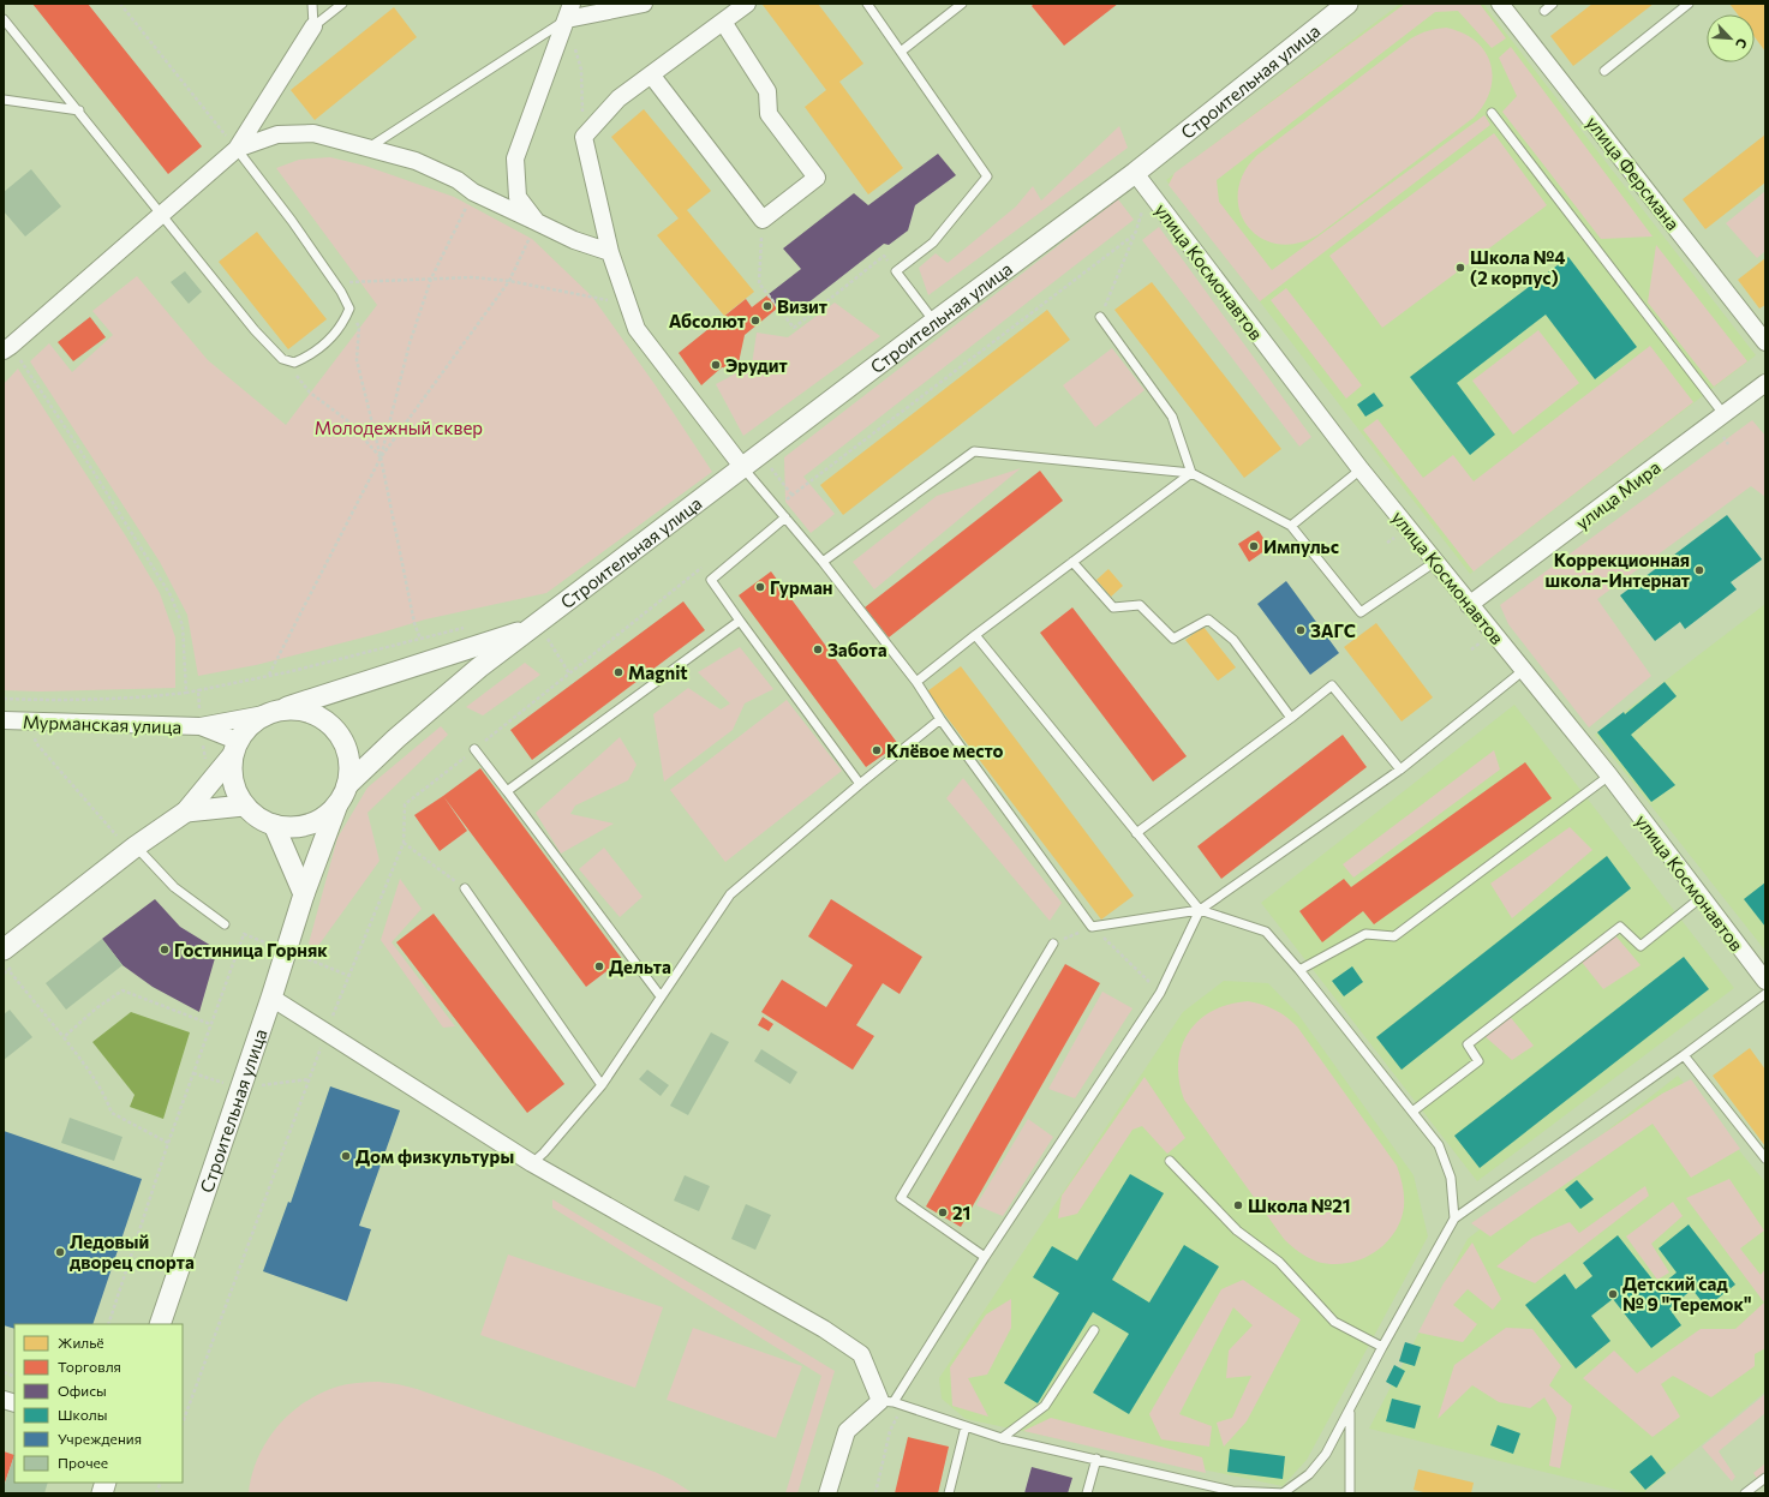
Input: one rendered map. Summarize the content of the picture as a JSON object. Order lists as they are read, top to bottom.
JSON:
{
  "streets": {
    "street": [
      "Строительная улица",
      "улица Ферсмана",
      "улица Космонавтов",
      "улица Мира",
      "Мурманская улица"
    ]
  },
  "crossings": [
    ["Строительная улица", "улица Космонавтов"],
    ["улица Космонавтов", "улица Мира"]
  ],
  "parks": ["Молодежный сквер"],
  "places": [
    "Школа №4 (2 корпус)",
    "Визит",
    "Абсолют",
    "Эрудит",
    "Импульс",
    "Коррекционная школа-Интернат",
    "Гурман",
    "ЗАГС",
    "Забота",
    "Magnit",
    "Клёвое место",
    "Гостиница Горняк",
    "Дельта",
    "Дом физкультуры",
    "Школа №21",
    "21",
    "Ледовый дворец спорта",
    "Детский сад № 9 \"Теремок\""
  ],
  "legend": [
    "Жильё",
    "Торговля",
    "Офисы",
    "Школы",
    "Учреждения",
    "Прочее"
  ],
  "north": "bottom right"
}
